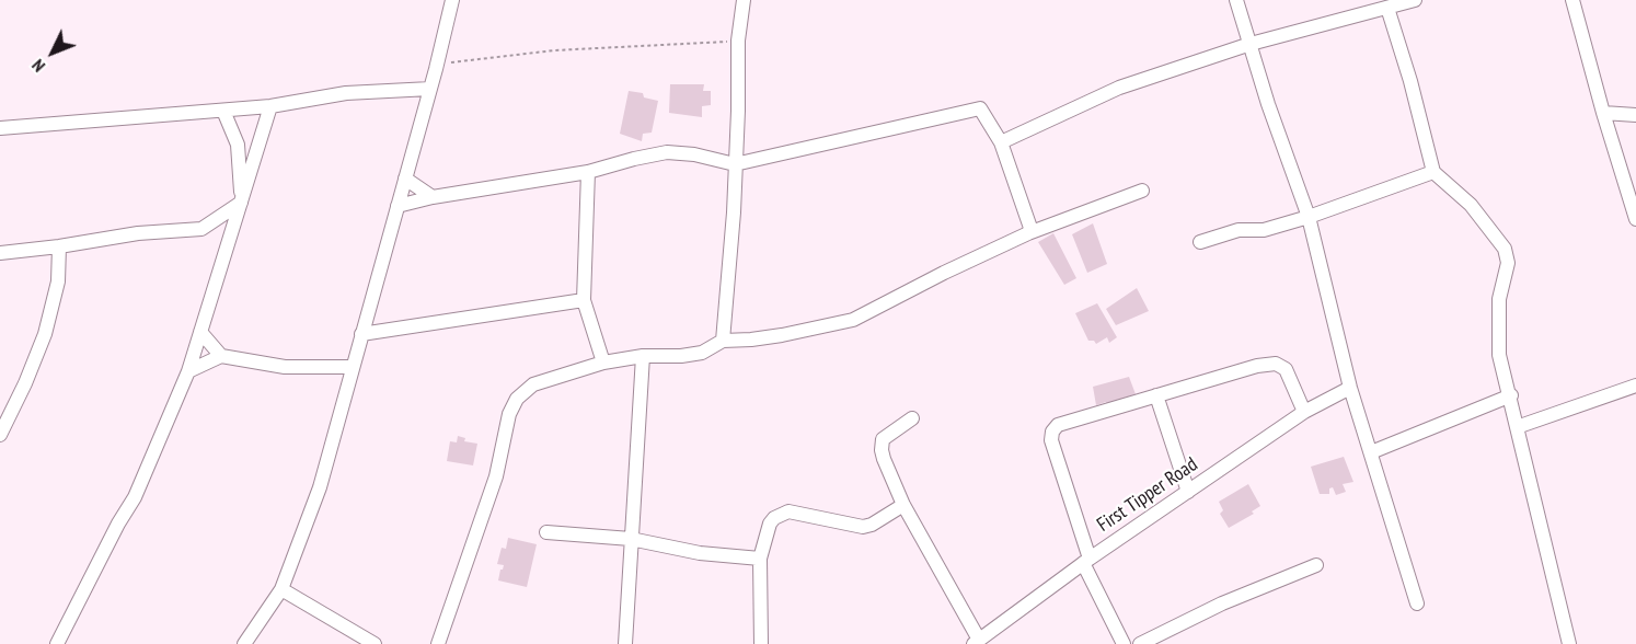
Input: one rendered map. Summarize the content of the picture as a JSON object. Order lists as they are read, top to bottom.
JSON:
{
  "streets": {
    "street": ["First Tipper Road"]
  },
  "north": "bottom left"
}
